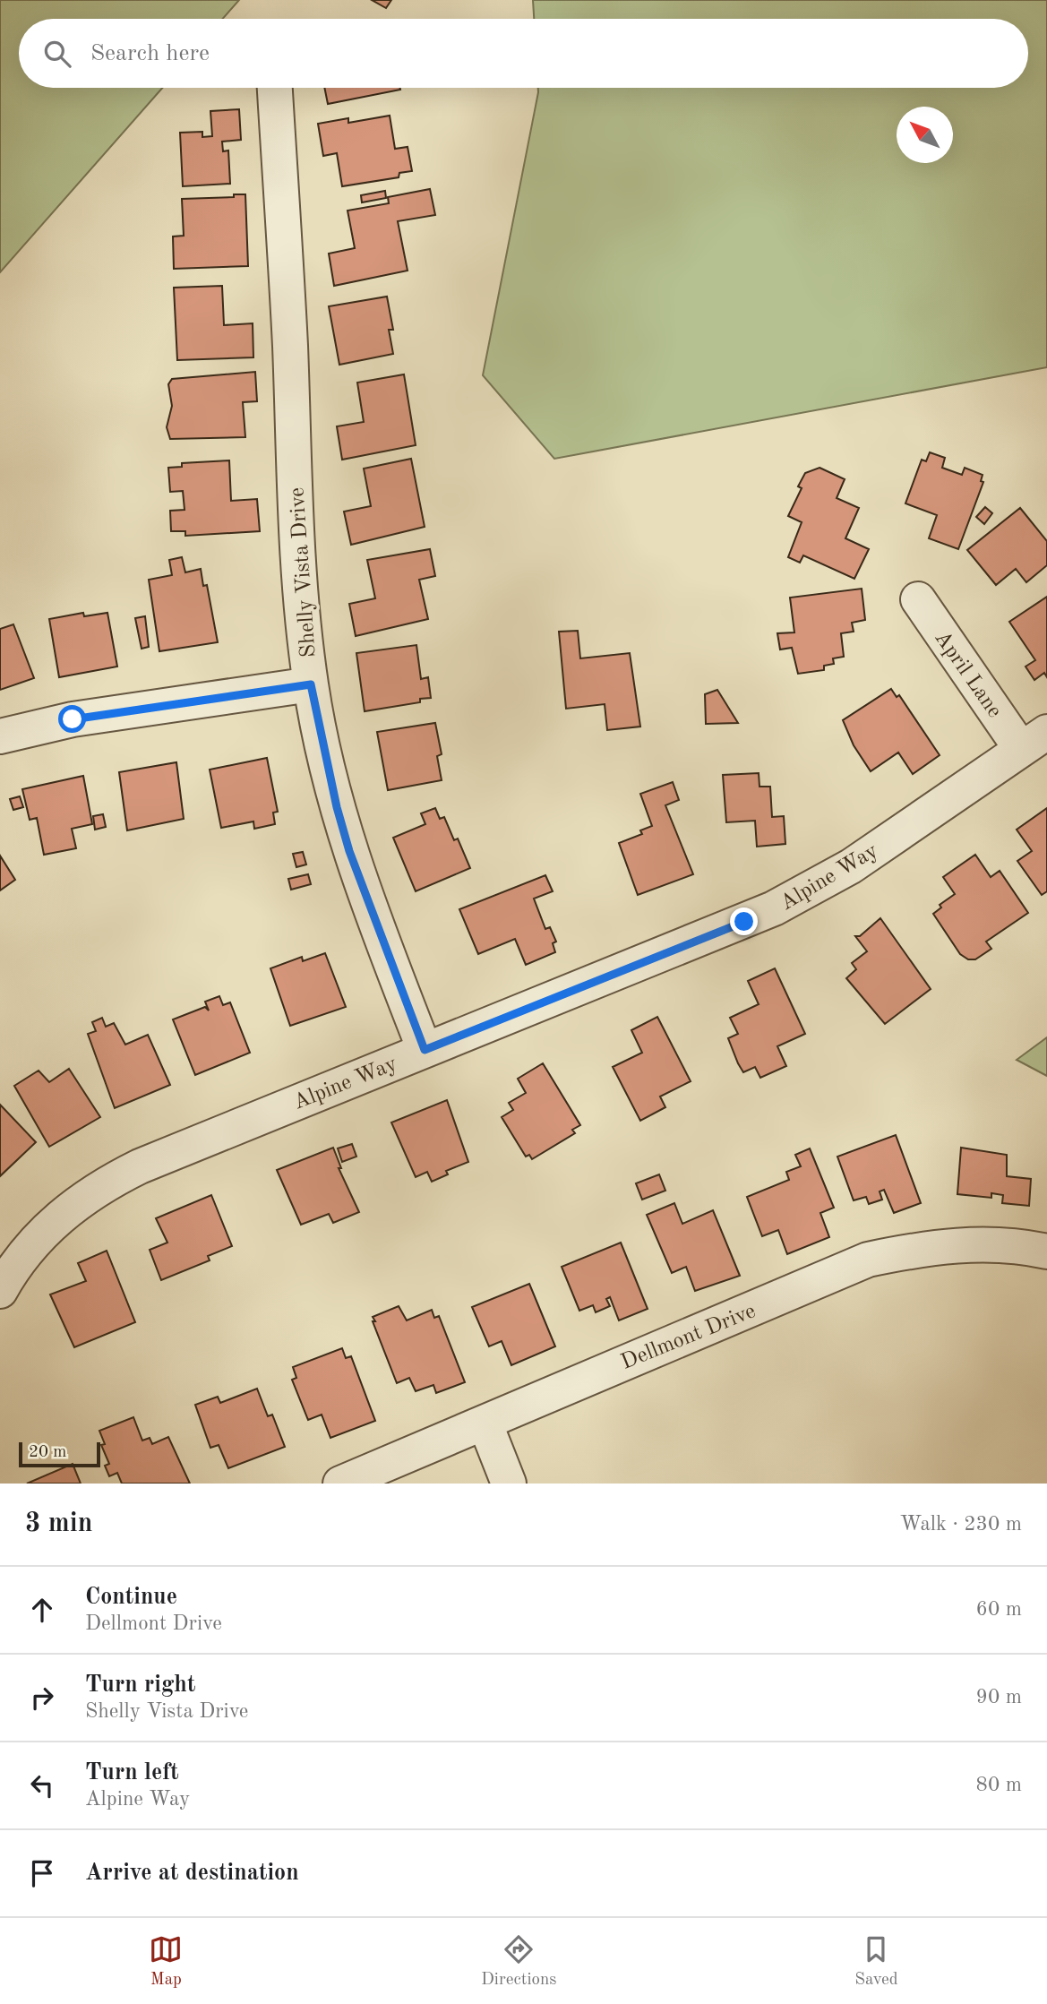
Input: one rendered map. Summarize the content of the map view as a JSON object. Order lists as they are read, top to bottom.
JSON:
{
  "streets": {
    "street": [
      "Shelly Vista Drive",
      "April Lane",
      "Alpine Way",
      "Dellmont Drive"
    ]
  },
  "crossings": [
    ["Shelly Vista Drive", "Alpine Way"],
    ["April Lane", "Alpine Way"]
  ],
  "scale_bar": "20 m",
  "north": "top left",
  "page": {
    "search": "Search here",
    "scale": "20 m",
    "heading": ["3 min", "Walk · 230 m"],
    "list": [
      ["Continue", "Dellmont Drive", "60 m"],
      ["Turn right", "Shelly Vista Drive", "90 m"],
      ["Turn left", "Alpine Way", "80 m"],
      "Arrive at destination"
    ],
    "nav": ["Map", "Directions", "Saved"]
  }
}
